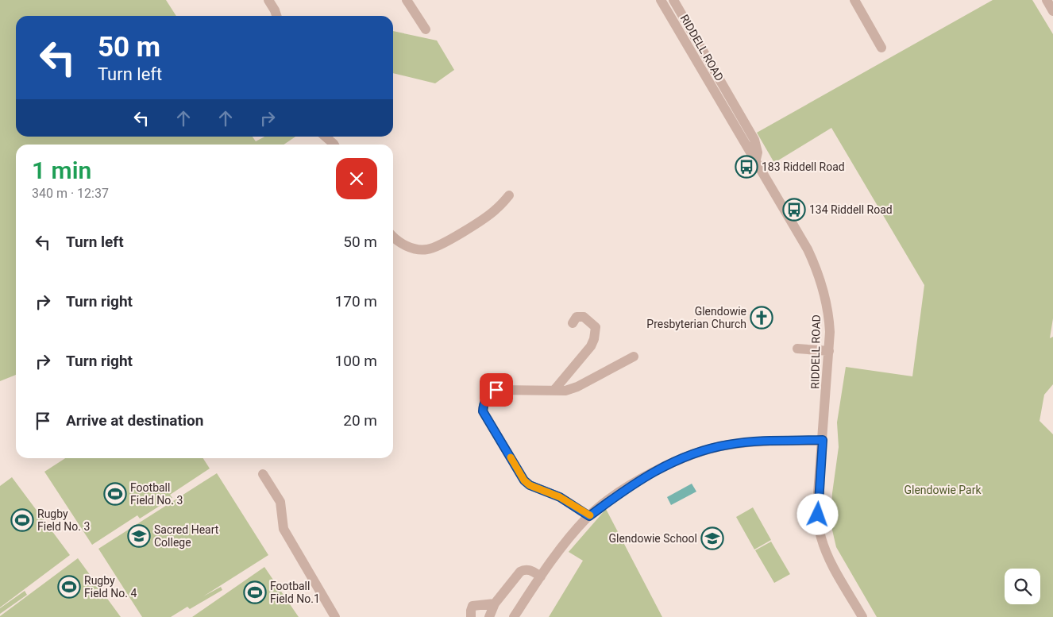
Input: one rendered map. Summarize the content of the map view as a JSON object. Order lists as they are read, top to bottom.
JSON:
{
  "streets": {
    "street": ["RIDDELL ROAD"]
  },
  "parks": ["Glendowie Park"],
  "places": {
    "bus stop": ["183 Riddell Road", "134 Riddell Road"],
    "church": ["Glendowie Presbyterian Church"],
    "sports": [
      "Football Field No. 3",
      "Rugby Field No. 3",
      "Rugby Field No. 4",
      "Football Field No.1"
    ],
    "school or university": ["Sacred Heart College", "Glendowie School"]
  },
  "page": {
    "turn": ["50 m", "Turn left"],
    "heading": ["1 min", "340 m · 12:37"],
    "list": [
      {
        "name": "Turn left",
        "value": "50 m"
      },
      {
        "name": "Turn right",
        "value": "170 m"
      },
      {
        "name": "Turn right",
        "value": "100 m"
      },
      {
        "name": "Arrive at destination",
        "value": "20 m"
      }
    ]
  }
}
